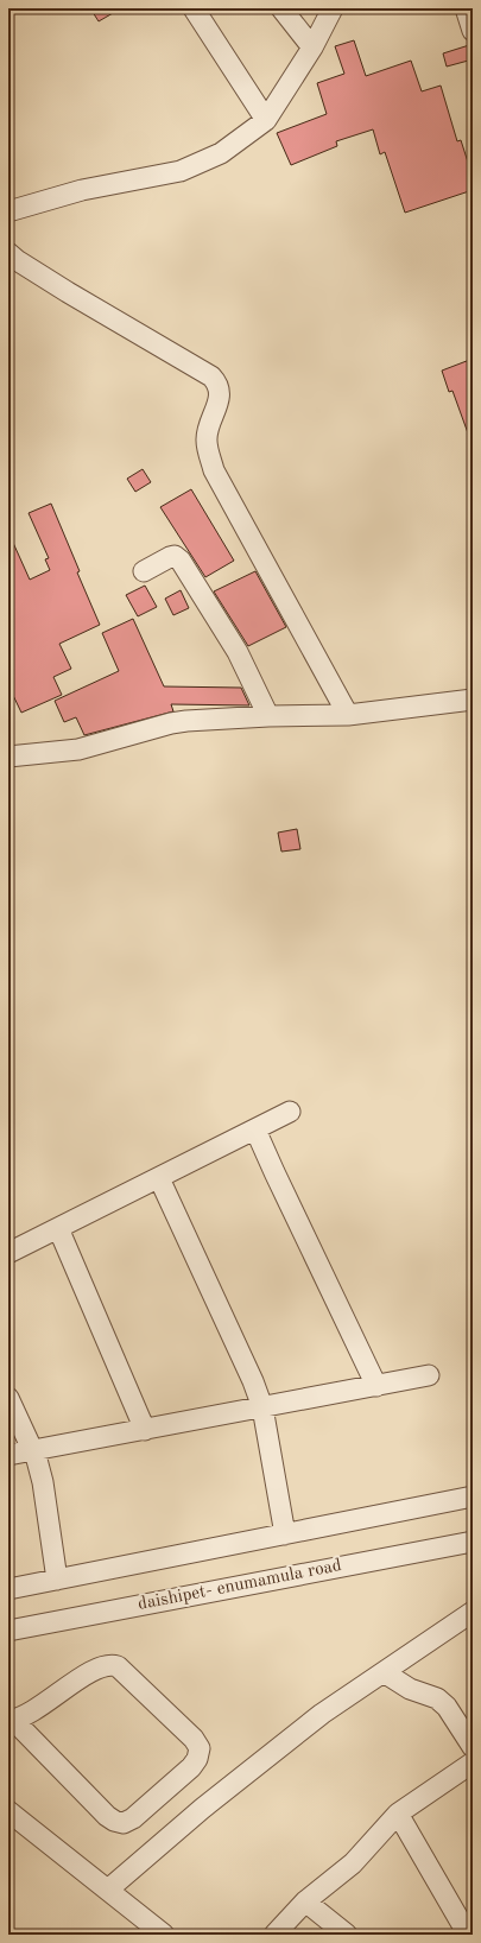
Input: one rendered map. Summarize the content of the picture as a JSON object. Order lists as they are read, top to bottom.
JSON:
{
  "streets": {
    "street": ["daishipet- enumamula road"]
  }
}
